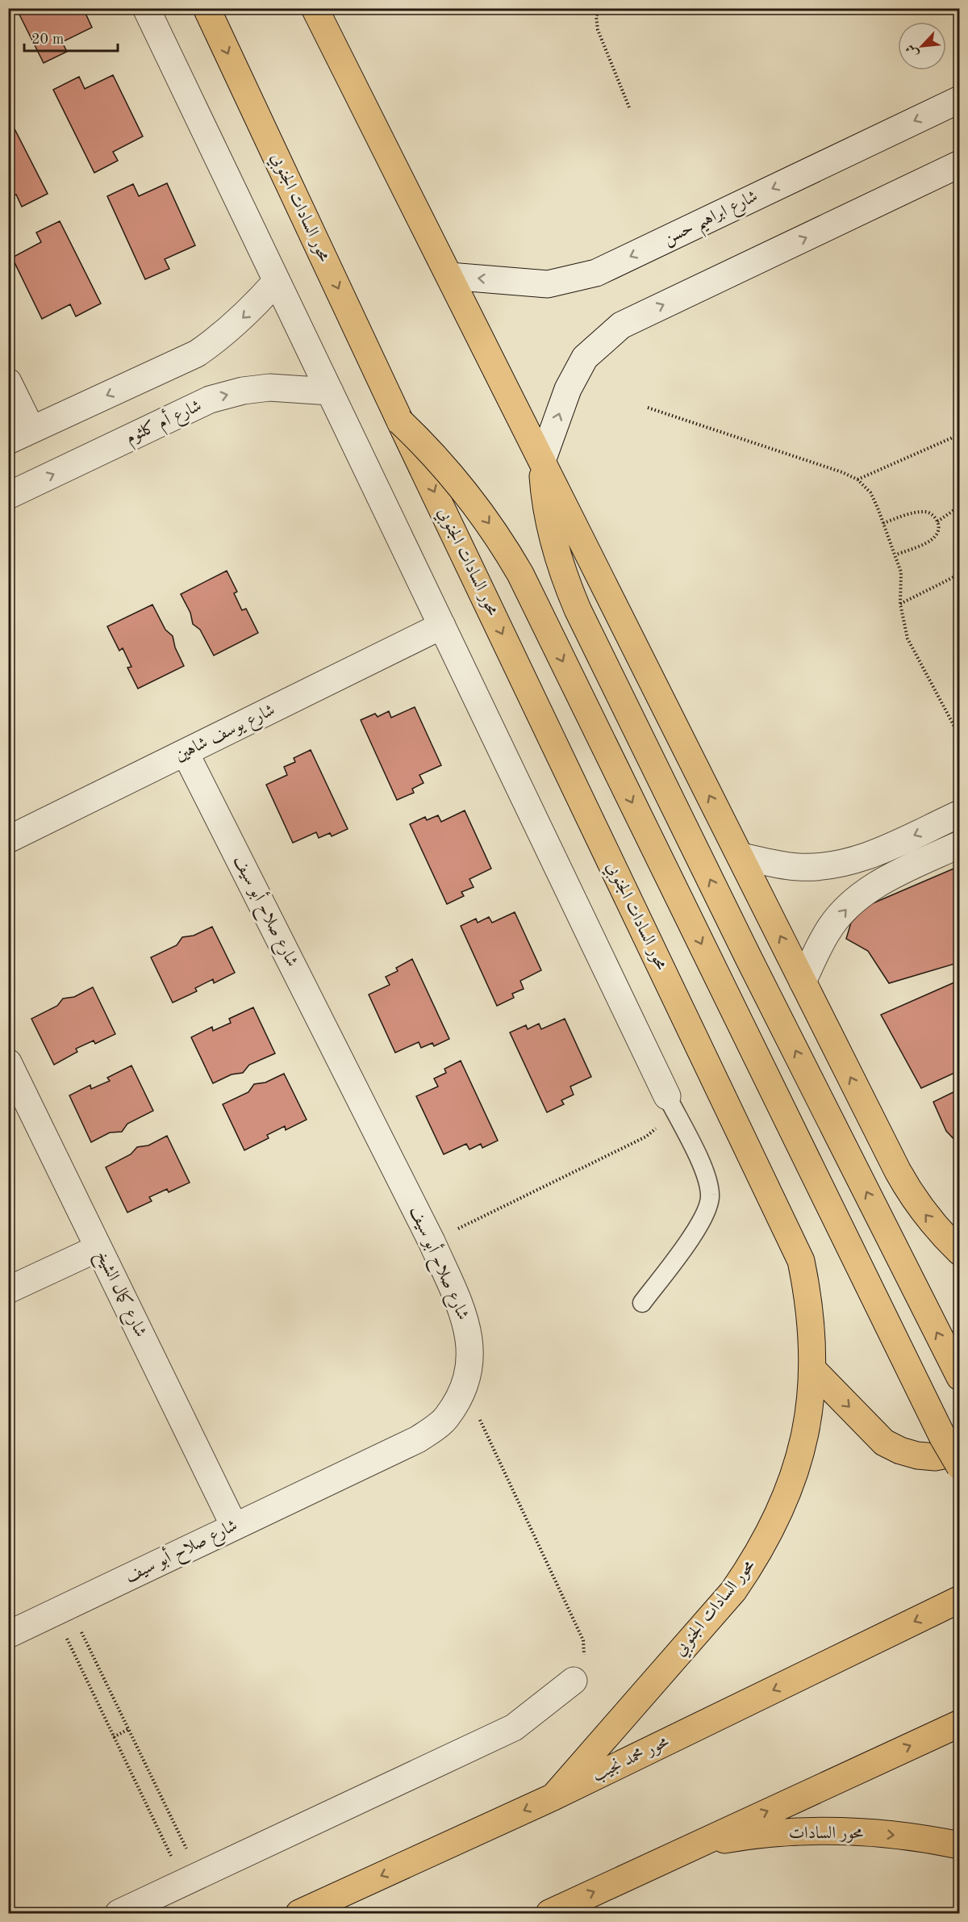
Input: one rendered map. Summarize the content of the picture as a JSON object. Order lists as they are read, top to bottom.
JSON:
{
  "streets": {
    "main road": ["محور السادات الجنوبي", "محور محمد نجيب", "محور السادات"],
    "street": [
      "شارع ابراهيم حسن",
      "شارع أم كلثوم",
      "شارع يوسف شاهين",
      "شارع صلاح أبو سيف",
      "شارع كمال الشيخ"
    ]
  },
  "crossings": [
    ["محور السادات الجنوبي", "محور محمد نجيب"],
    ["شارع يوسف شاهين", "شارع صلاح أبو سيف"],
    ["شارع صلاح أبو سيف", "شارع كمال الشيخ"]
  ],
  "scale_bar": "20 m",
  "north": "bottom left"
}
